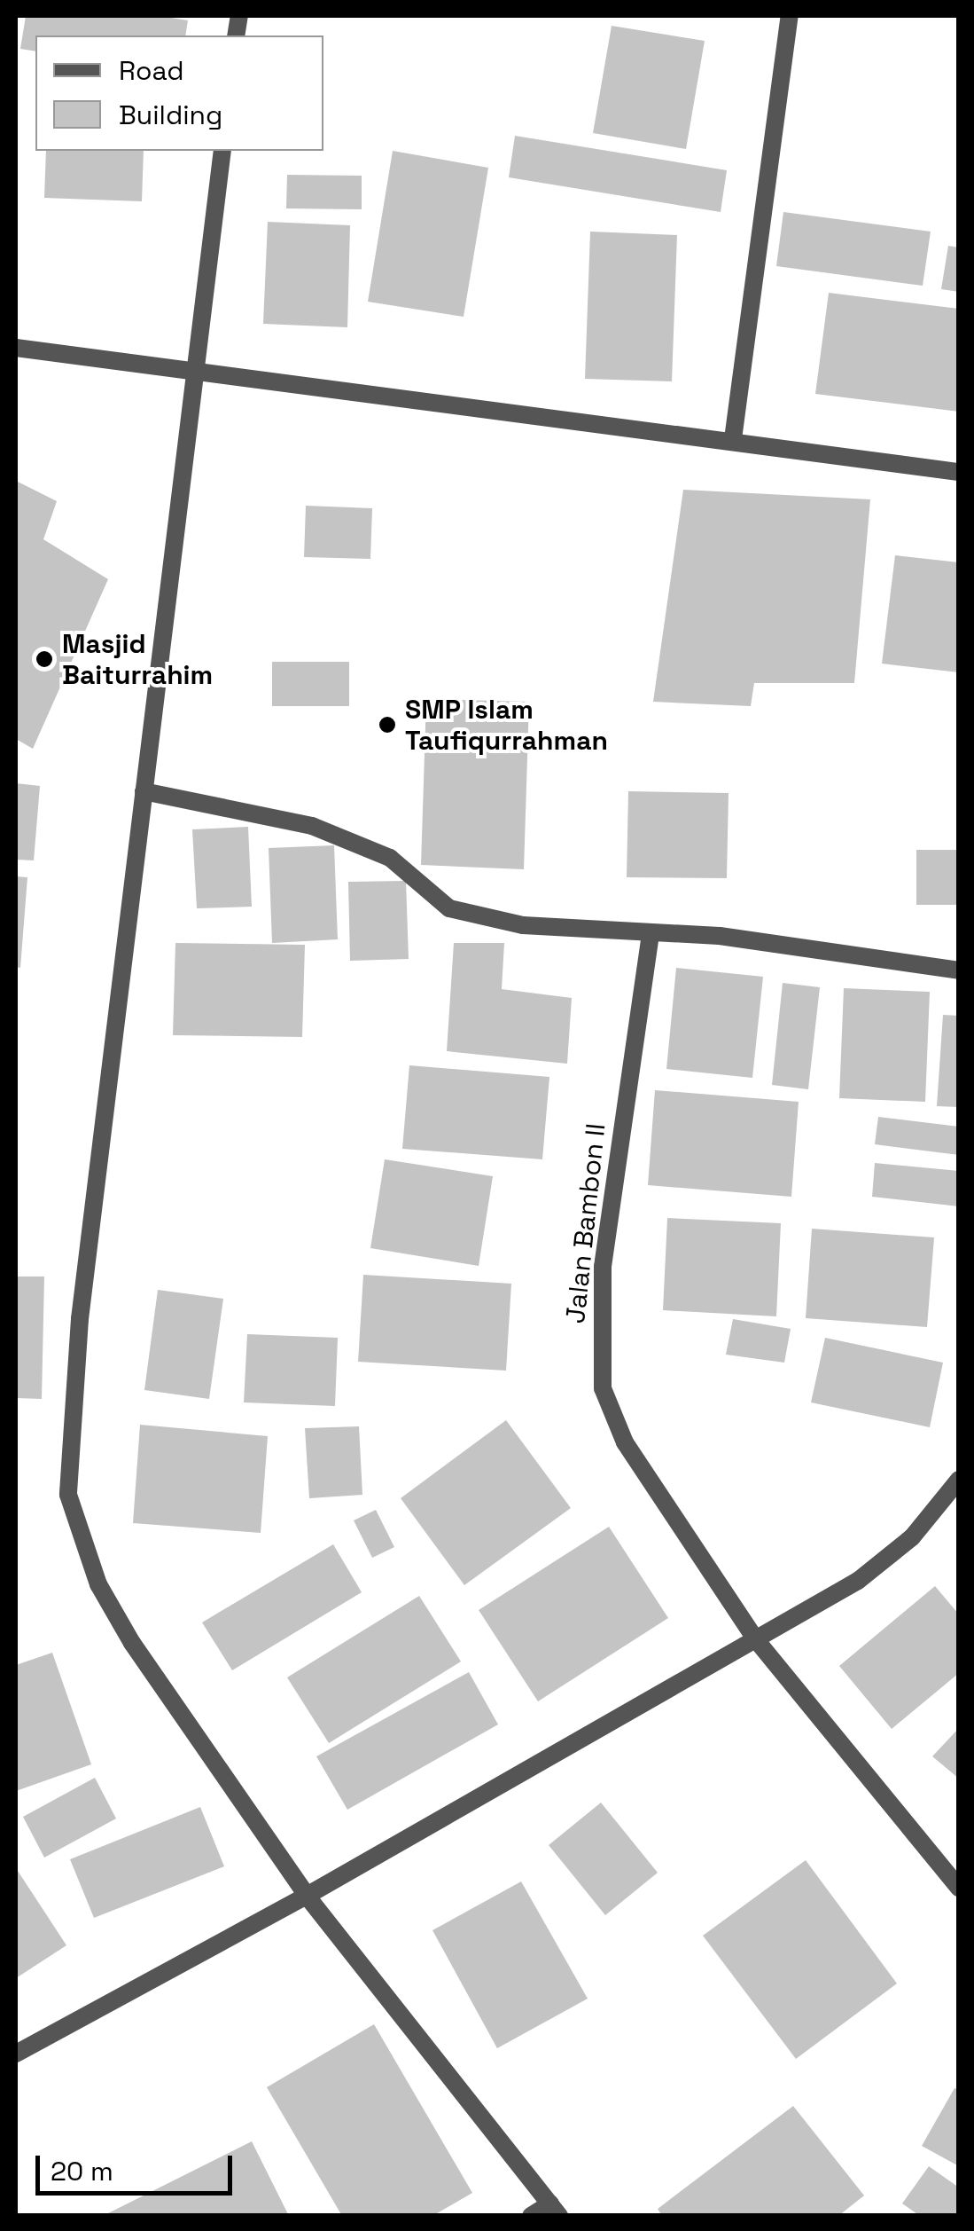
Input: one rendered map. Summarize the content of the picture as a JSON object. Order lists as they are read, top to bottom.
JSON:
{
  "streets": {
    "street": ["Jalan Bambon II"]
  },
  "places": ["Masjid Baiturrahim", "SMP Islam Taufiqurrahman"],
  "legend": ["Road", "Building"],
  "scale_bar": "20 m"
}
